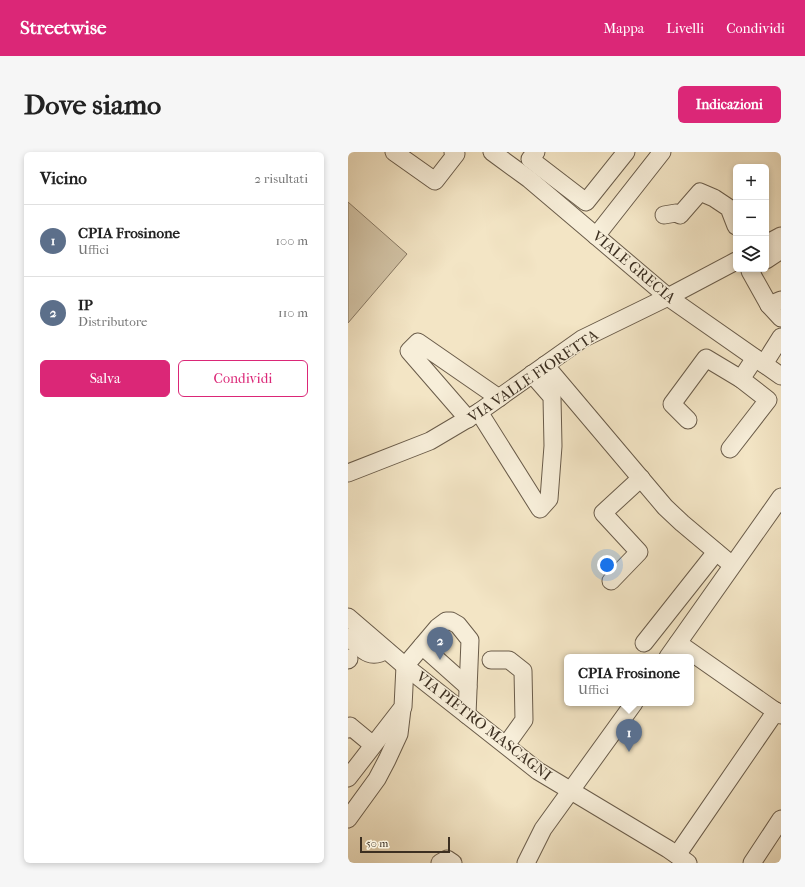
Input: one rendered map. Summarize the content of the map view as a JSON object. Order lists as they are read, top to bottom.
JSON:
{
  "streets": {
    "street": ["VIALE GRECIA", "VIA VALLE FIORETTA", "VIA PIETRO MASCAGNI"]
  },
  "crossings": [
    ["VIALE GRECIA", "VIA VALLE FIORETTA"]
  ],
  "scale_bar": "50 m",
  "page": {
    "header": "Streetwise",
    "nav": ["Mappa", "Livelli", "Condividi"],
    "buttons": [
      "Indicazioni",
      ["Salva", "Condividi"]
    ],
    "title": "Dove siamo",
    "heading": ["Vicino", "2 risultati"],
    "map_buttons": ["+", "−"],
    "list": [
      {
        "mark": "1",
        "name": "CPIA Frosinone",
        "note": "Uffici",
        "value": "100 m"
      },
      {
        "mark": "2",
        "name": "IP",
        "note": "Distributore",
        "value": "110 m"
      }
    ],
    "pins": ["2", "1"],
    "popup": ["CPIA Frosinone", "Uffici"],
    "scale": "50 m"
  }
}
